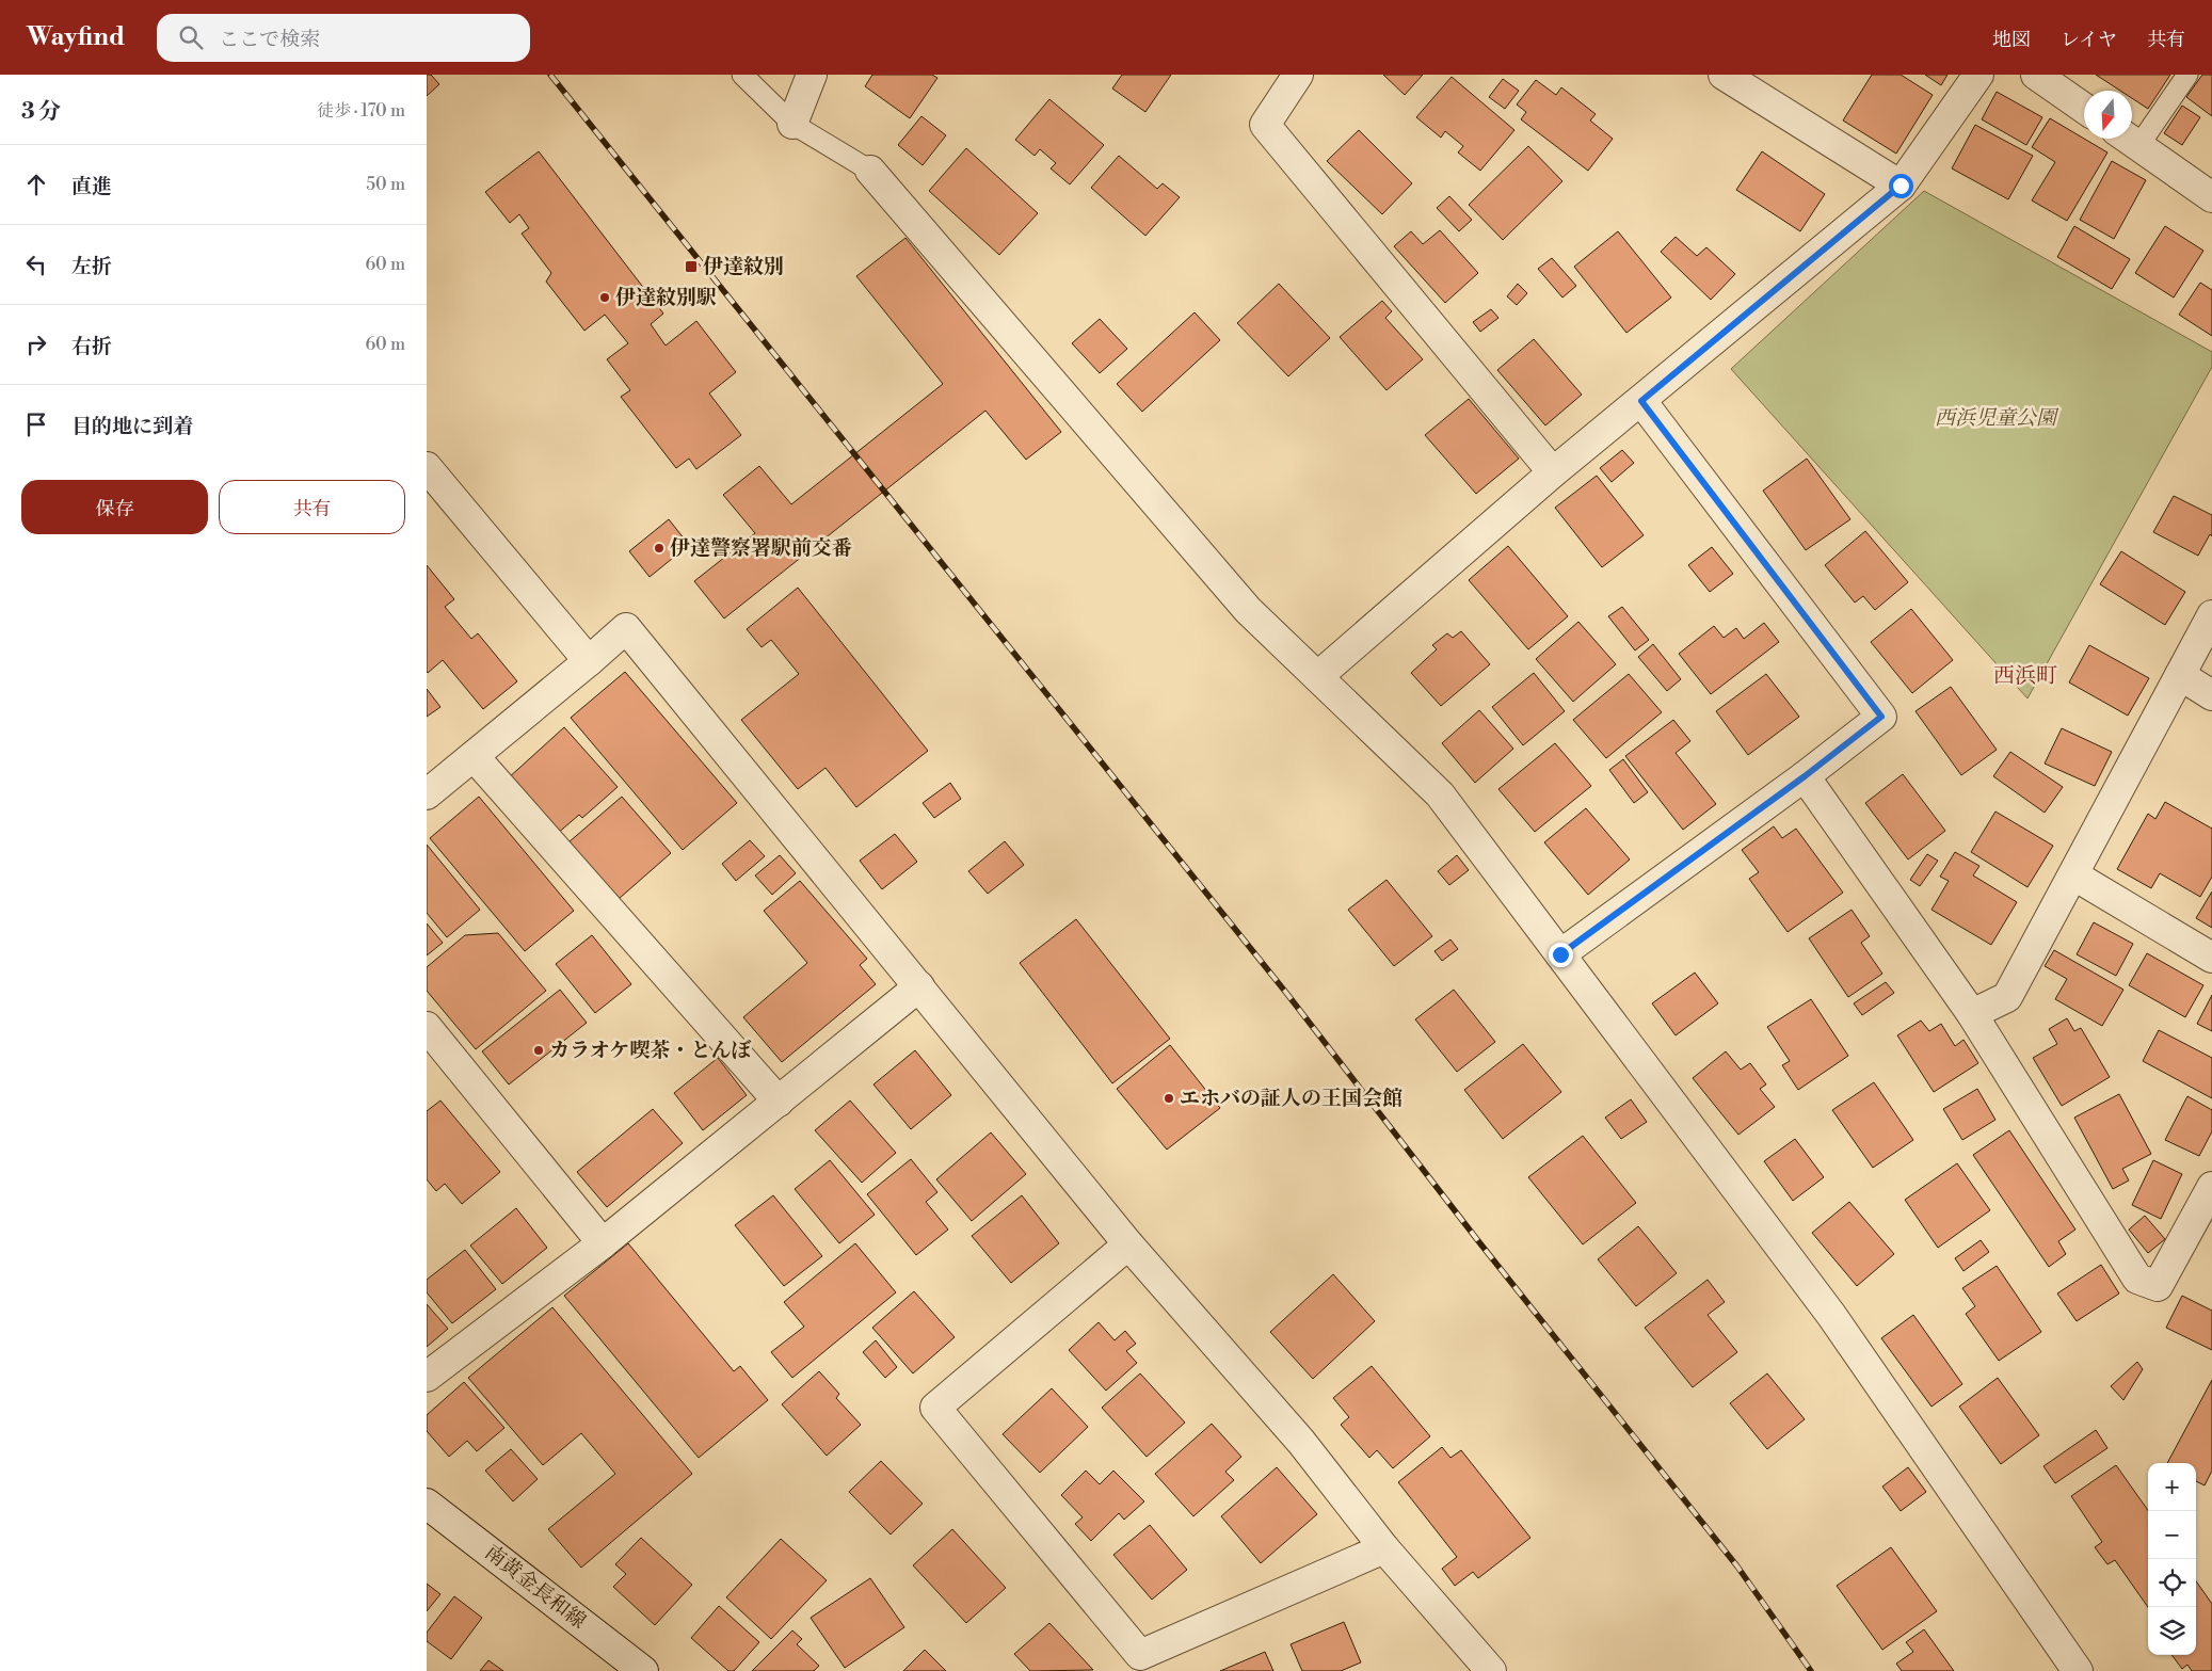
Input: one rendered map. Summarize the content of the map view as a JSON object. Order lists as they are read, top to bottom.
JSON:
{
  "streets": {
    "street": ["南黄金長和線"]
  },
  "districts": ["西浜町"],
  "parks": ["西浜児童公園"],
  "places": {
    "transit": ["伊達紋別"],
    "other": [
      "伊達紋別駅",
      "伊達警察署駅前交番",
      "カラオケ喫茶・とんぼ",
      "エホバの証人の王国会館"
    ]
  },
  "north": "bottom",
  "page": {
    "header": "Wayfind",
    "search": "ここで検索",
    "nav": ["地図", "レイヤ", "共有"],
    "heading": ["3 分", "徒歩 · 170 m"],
    "list": [
      ["直進", "50 m"],
      ["左折", "60 m"],
      ["右折", "60 m"],
      "目的地に到着"
    ],
    "buttons": ["保存", "共有"],
    "map_buttons": ["+", "−"]
  }
}
